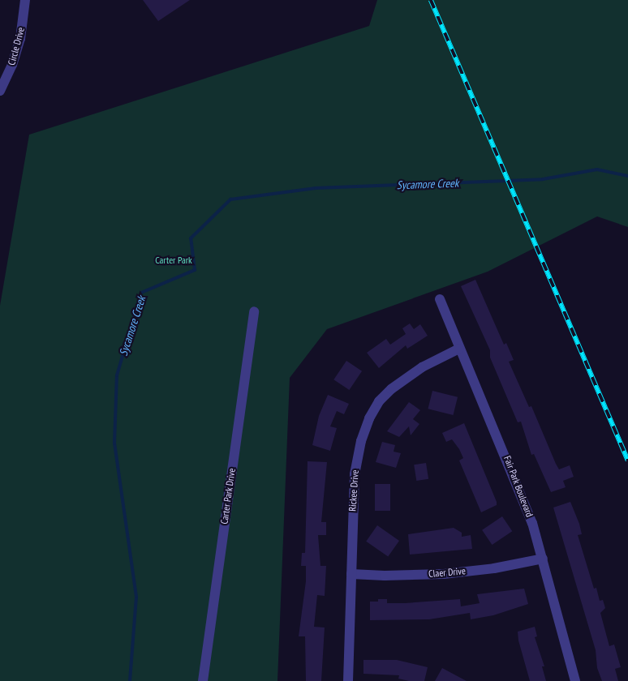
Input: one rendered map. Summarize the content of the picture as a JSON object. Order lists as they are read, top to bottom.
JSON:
{
  "streets": {
    "street": [
      "Circle Drive",
      "Fair Park Boulevard",
      "Rickee Drive",
      "Carter Park Drive",
      "Claer Drive"
    ]
  },
  "crossings": [
    ["Fair Park Boulevard", "Rickee Drive"],
    ["Fair Park Boulevard", "Claer Drive"],
    ["Rickee Drive", "Claer Drive"]
  ],
  "water": ["Sycamore Creek"],
  "parks": ["Carter Park"]
}
